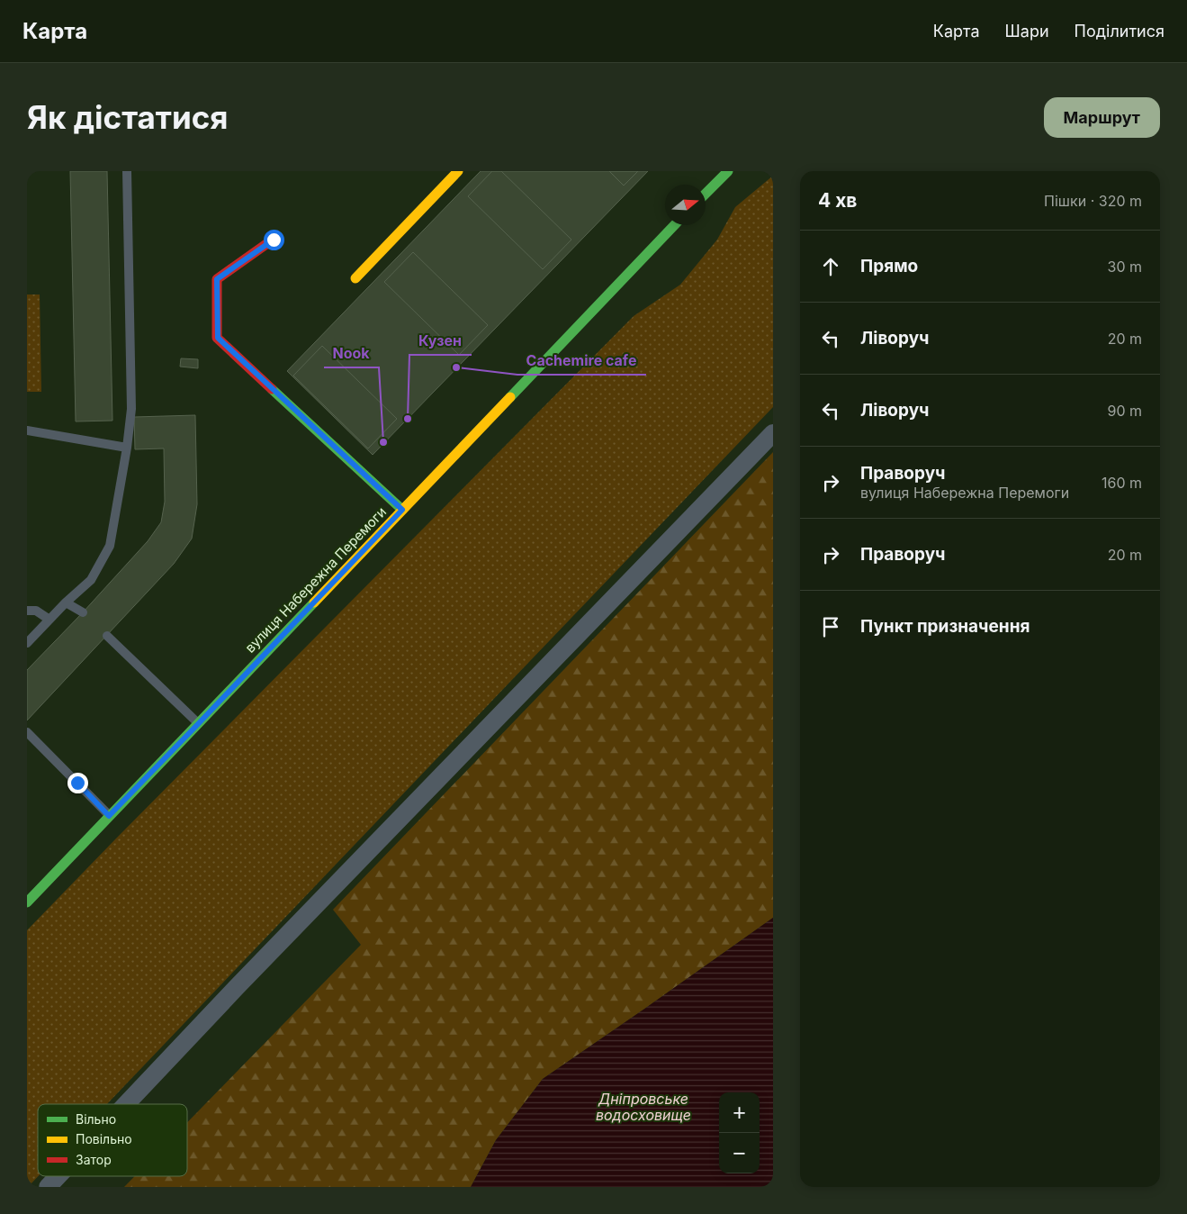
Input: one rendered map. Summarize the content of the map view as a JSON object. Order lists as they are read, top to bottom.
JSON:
{
  "streets": {
    "main road": ["вулиця Набережна Перемоги"]
  },
  "water": ["Дніпровське водосховище"],
  "places": ["Cachemire cafe", "Кузен", "Nook"],
  "legend": ["Вільно", "Повільно", "Затор"],
  "north": "right",
  "page": {
    "header": "Карта",
    "nav": ["Карта", "Шари", "Поділитися"],
    "buttons": "Маршрут",
    "title": "Як дістатися",
    "heading": ["4 хв", "Пішки · 320 m"],
    "list": [
      ["Прямо", "30 m"],
      ["Ліворуч", "20 m"],
      ["Ліворуч", "90 m"],
      ["Праворуч", "вулиця Набережна Перемоги", "160 m"],
      ["Праворуч", "20 m"],
      "Пункт призначення"
    ],
    "map_buttons": ["+", "−"]
  }
}
